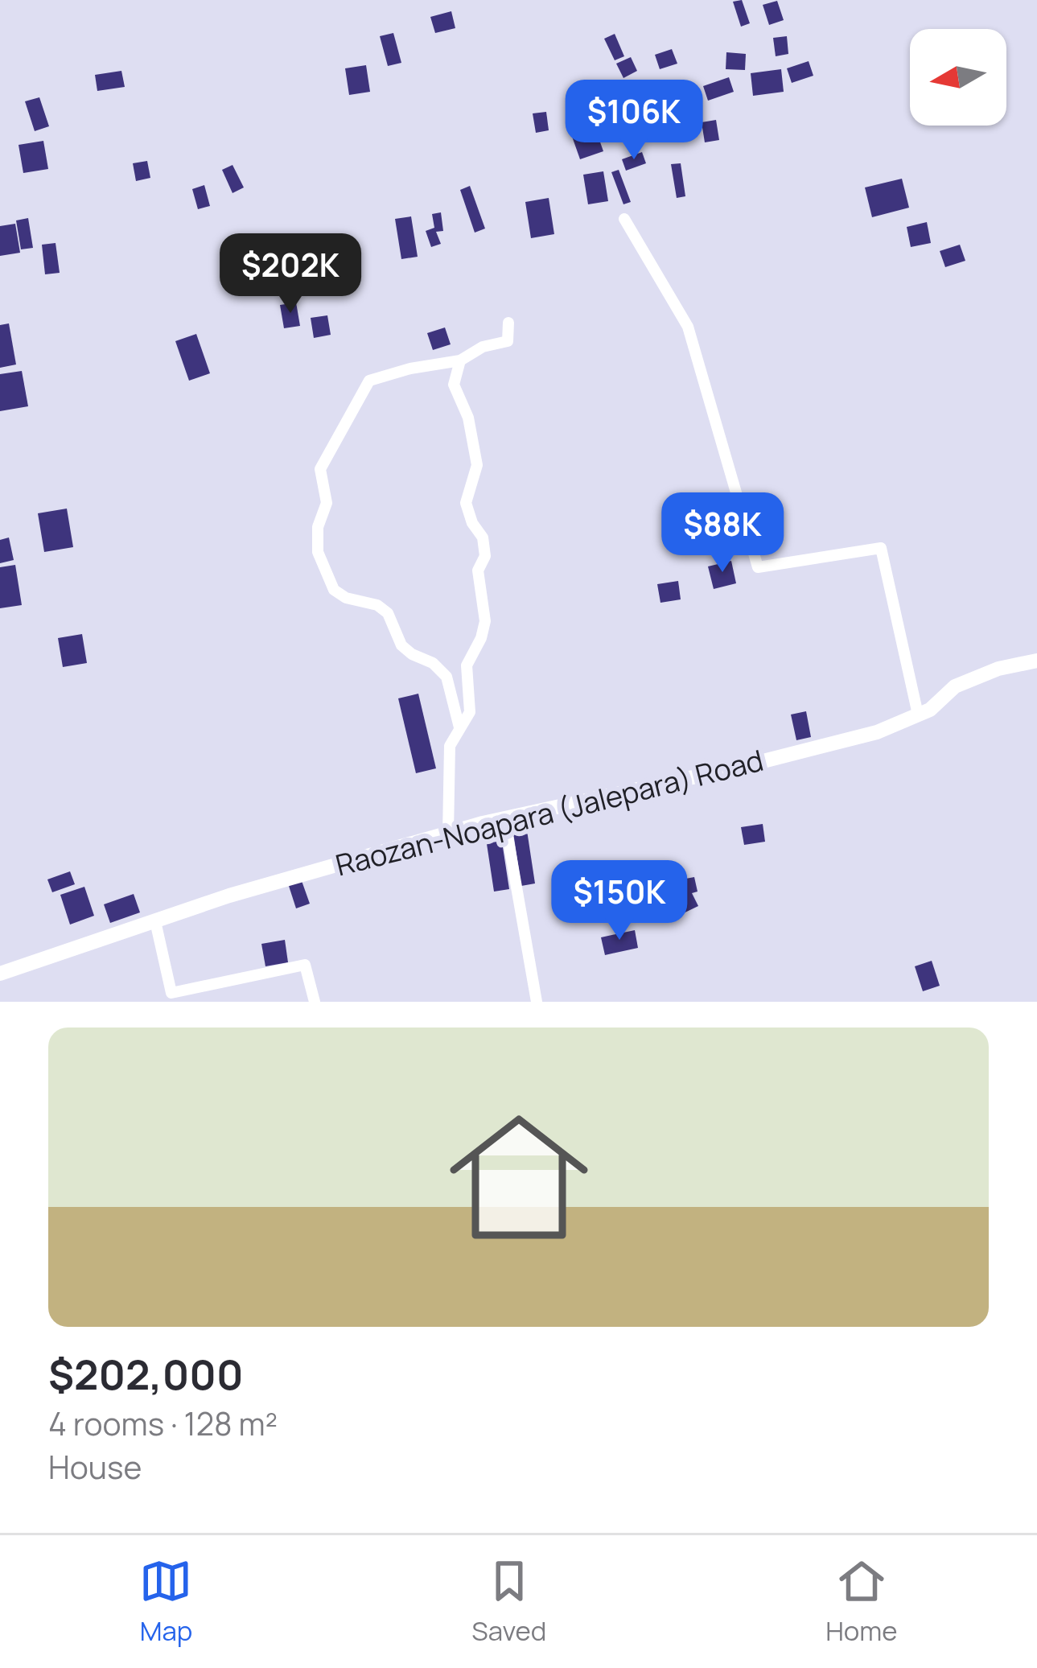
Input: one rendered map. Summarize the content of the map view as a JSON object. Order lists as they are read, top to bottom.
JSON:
{
  "streets": {
    "main road": ["Raozan-Noapara (Jalepara) Road"]
  },
  "north": "left",
  "page": {
    "price": [
      "$106K",
      "$202K",
      "$88K",
      "$150K"
    ],
    "list": [
      {
        "name": "$202,000",
        "note": "4 rooms · 128 m² · House"
      }
    ],
    "tabs": ["Map", "Saved", "Home"]
  }
}
